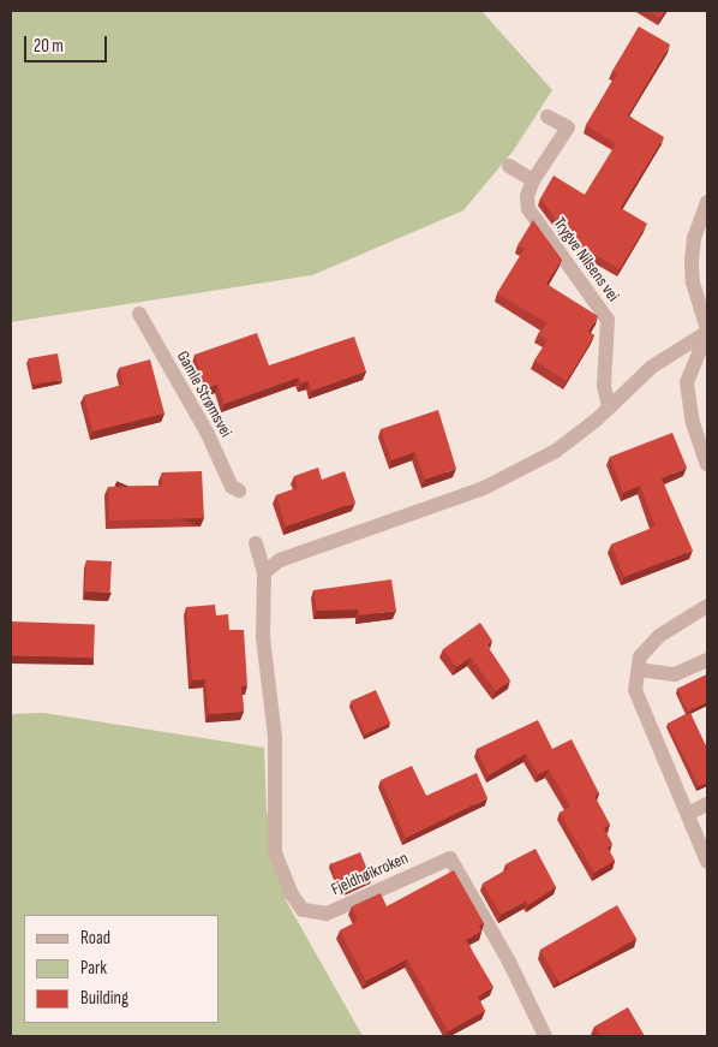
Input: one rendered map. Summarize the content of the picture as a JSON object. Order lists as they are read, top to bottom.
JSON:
{
  "streets": {
    "street": ["Trygve Nilsens vei", "Gamle Strømsvei", "Fjeldhøikroken"]
  },
  "legend": ["Road", "Park", "Building"],
  "scale_bar": "20 m"
}
